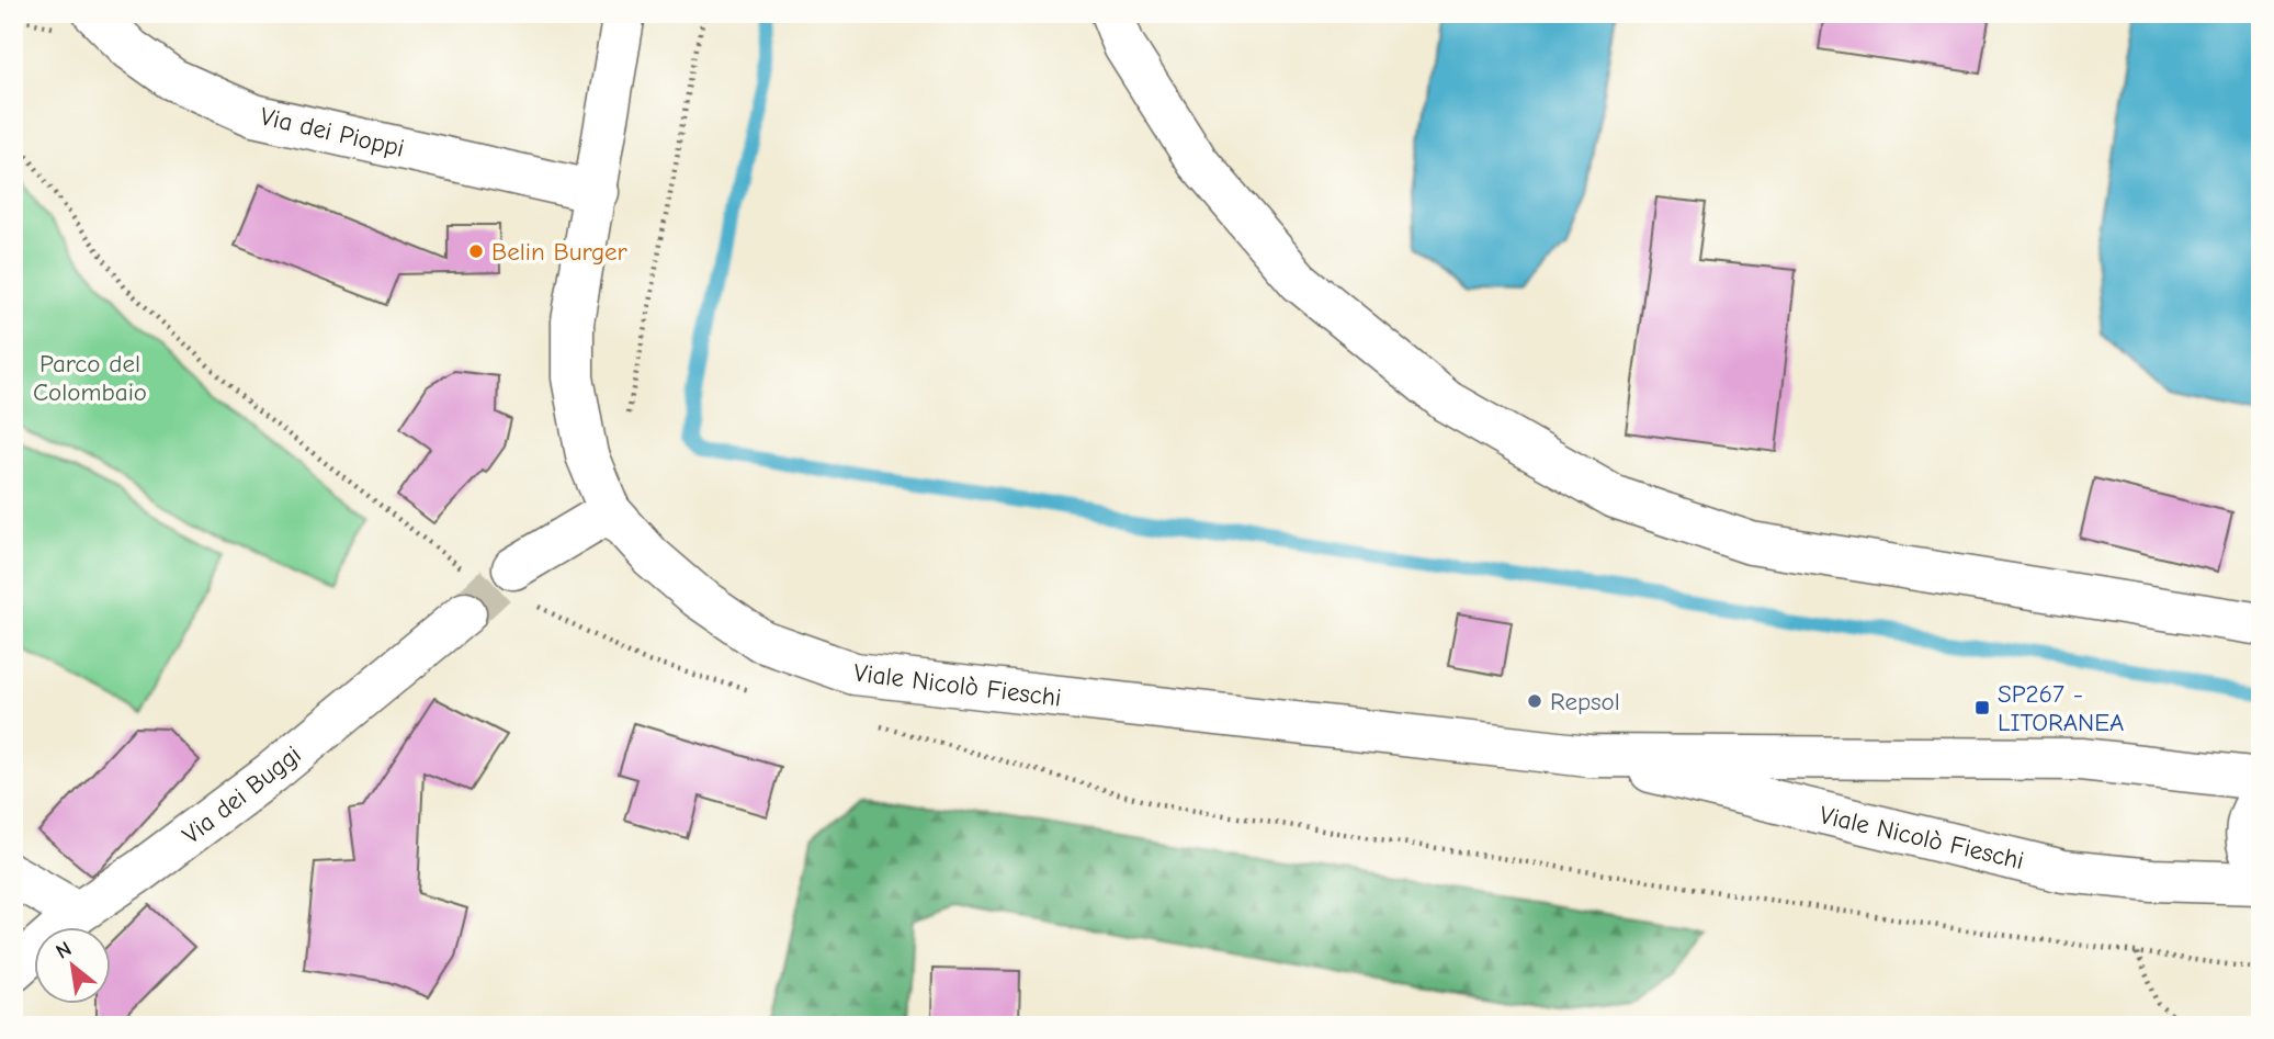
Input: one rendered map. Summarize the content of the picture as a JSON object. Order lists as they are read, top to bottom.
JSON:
{
  "streets": {
    "main road": ["Via dei Pioppi", "Viale Nicolò Fieschi", "Via dei Buggi"]
  },
  "crossings": [
    ["Via dei Pioppi", "Viale Nicolò Fieschi"]
  ],
  "parks": ["Parco del Colombaio"],
  "places": {
    "other": ["Belin Burger", "Repsol"],
    "transit": ["SP267 - LITORANEA"]
  },
  "north": "top left"
}
